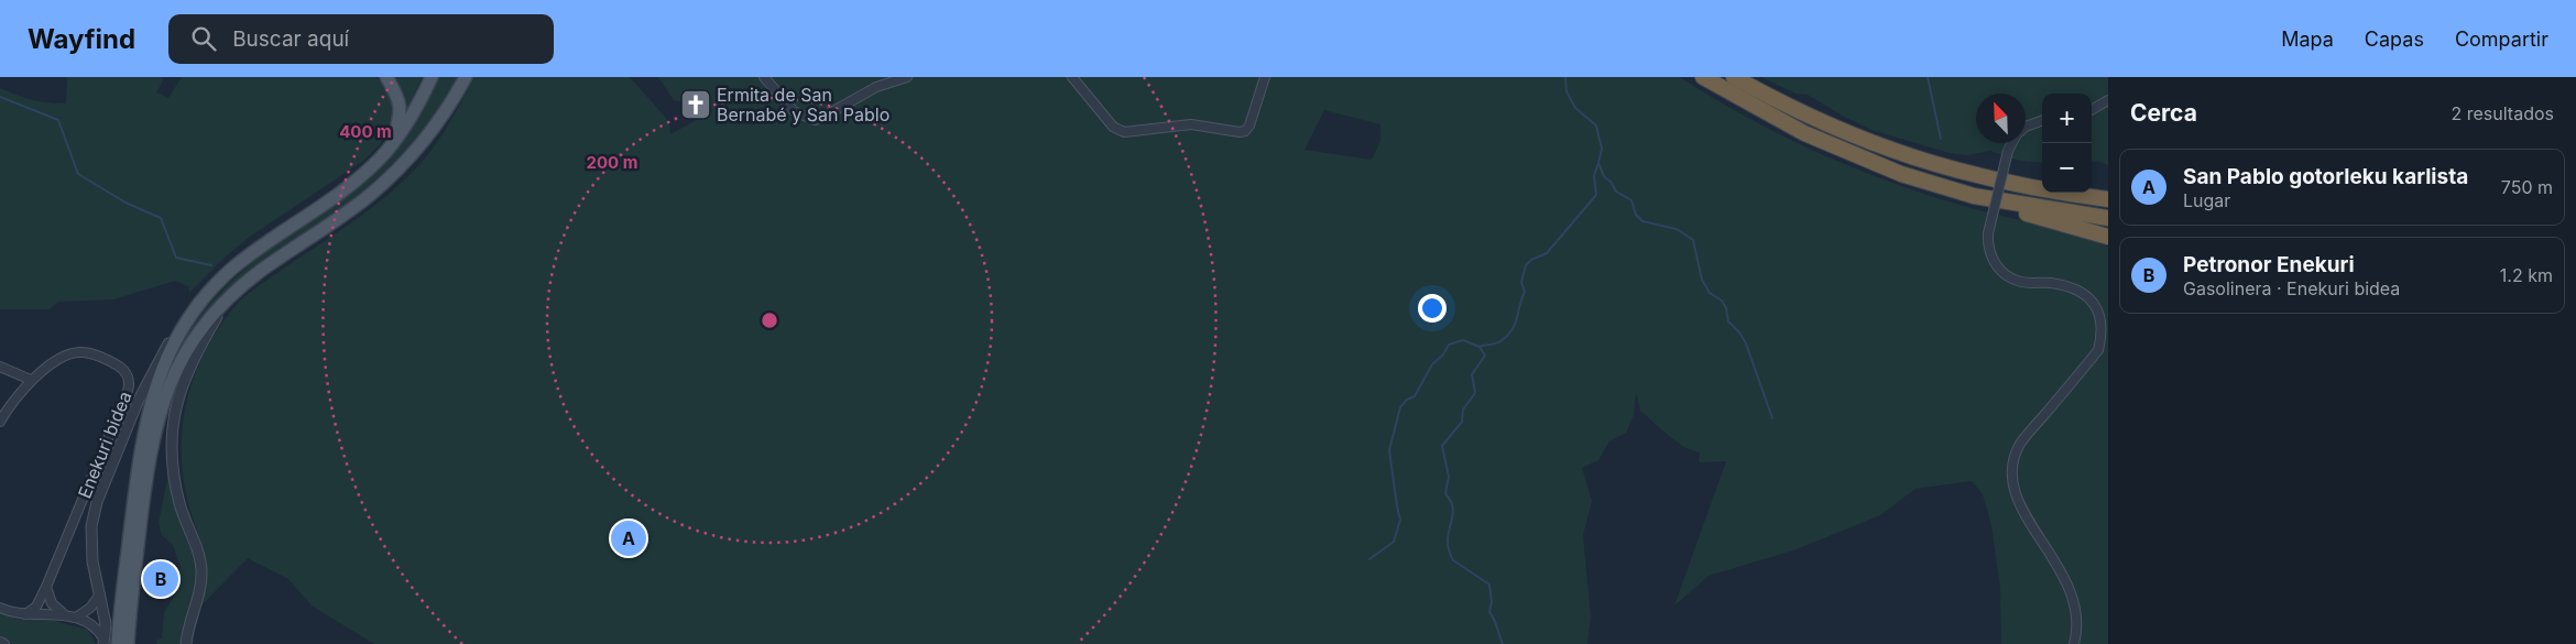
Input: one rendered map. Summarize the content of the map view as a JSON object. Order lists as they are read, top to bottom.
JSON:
{
  "streets": {
    "street": ["Enekuri bidea"]
  },
  "places": {
    "church": ["Ermita de San Bernabé y San Pablo"]
  },
  "north": "top left",
  "page": {
    "header": "Wayfind",
    "search": "Buscar aquí",
    "nav": ["Mapa", "Capas", "Compartir"],
    "heading": ["Cerca", "2 resultados"],
    "map_buttons": ["+", "−"],
    "list": [
      {
        "mark": "A",
        "name": "San Pablo gotorleku karlista",
        "note": "Lugar",
        "value": "750 m"
      },
      {
        "mark": "B",
        "name": "Petronor Enekuri",
        "note": "Gasolinera · Enekuri bidea",
        "value": "1.2 km"
      }
    ],
    "pins": ["A", "B"]
  },
  "rings": ["400 m", "200 m"]
}
